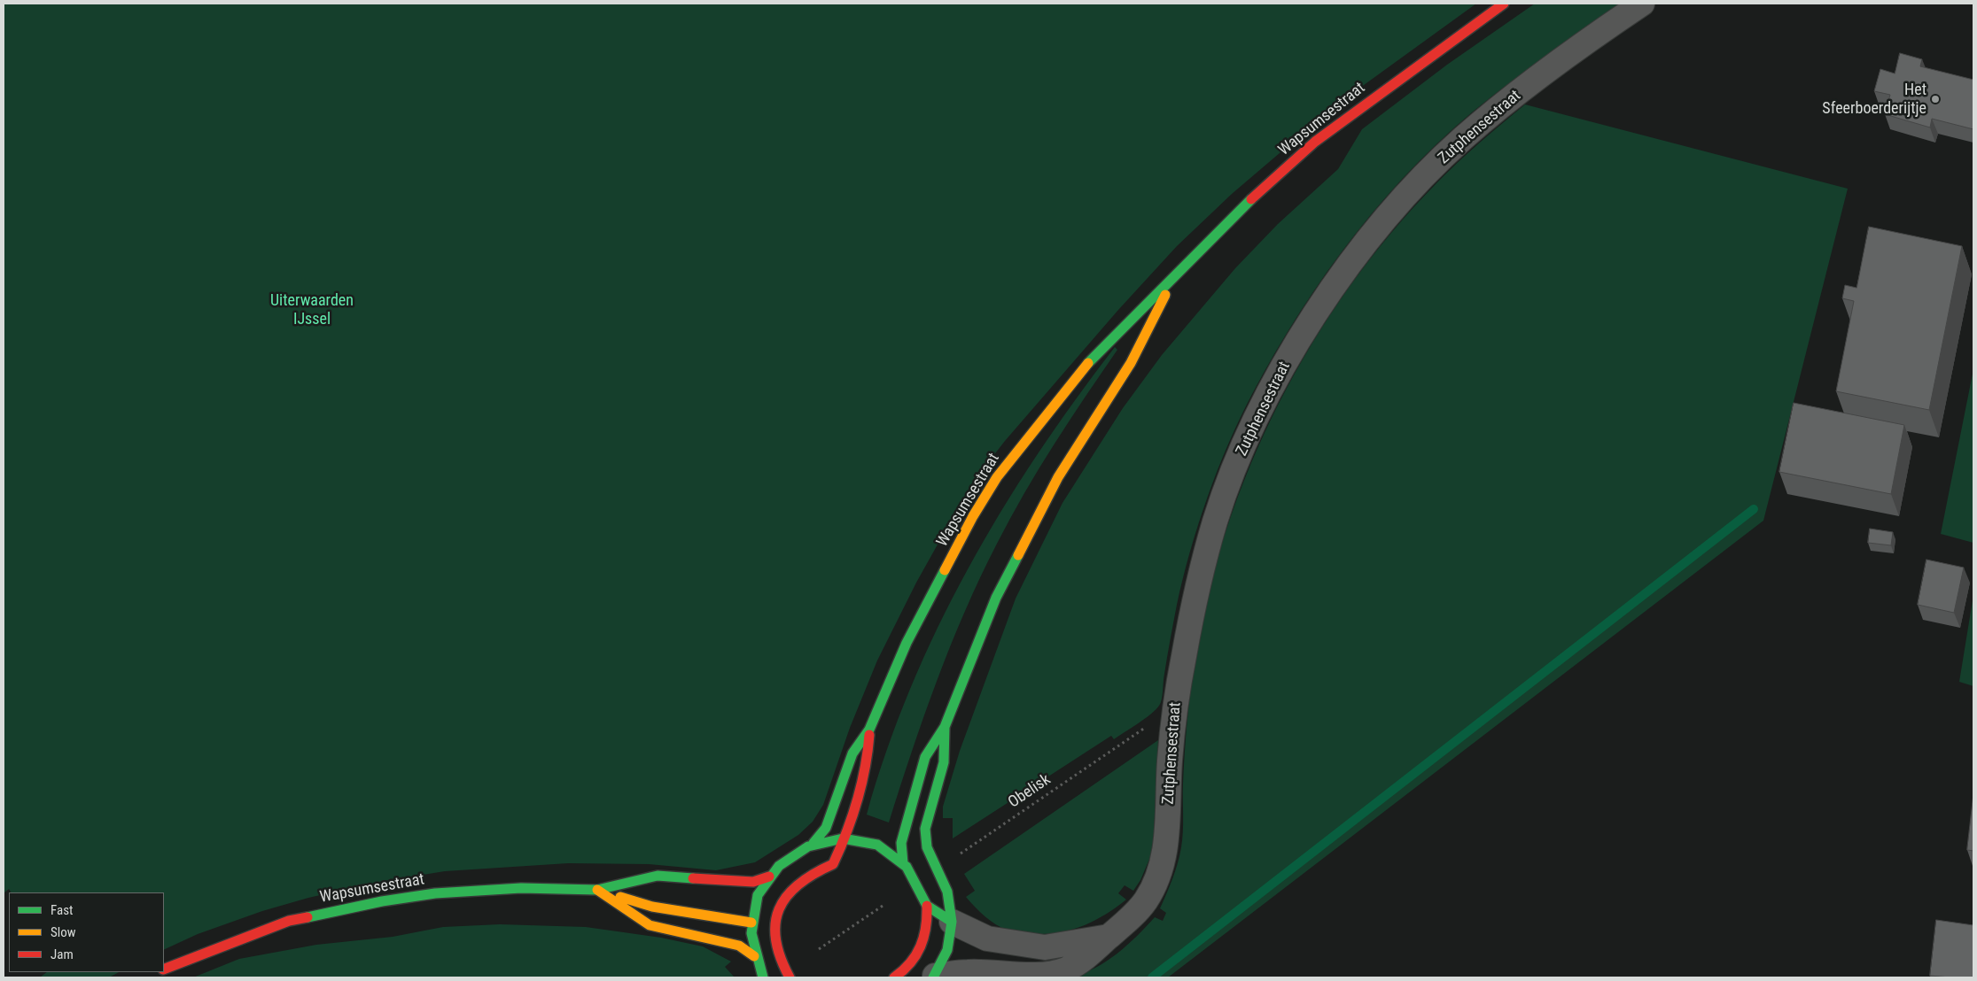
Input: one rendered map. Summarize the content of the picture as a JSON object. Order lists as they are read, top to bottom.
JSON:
{
  "streets": {
    "main road": ["Wapsumsestraat"],
    "street": ["Zutphensestraat"],
    "path": ["Obelisk"]
  },
  "crossings": [
    ["Wapsumsestraat", "Zutphensestraat"]
  ],
  "parks": ["Uiterwaarden IJssel"],
  "places": ["Het Sfeerboerderijtje"],
  "legend": ["Fast", "Slow", "Jam"]
}
